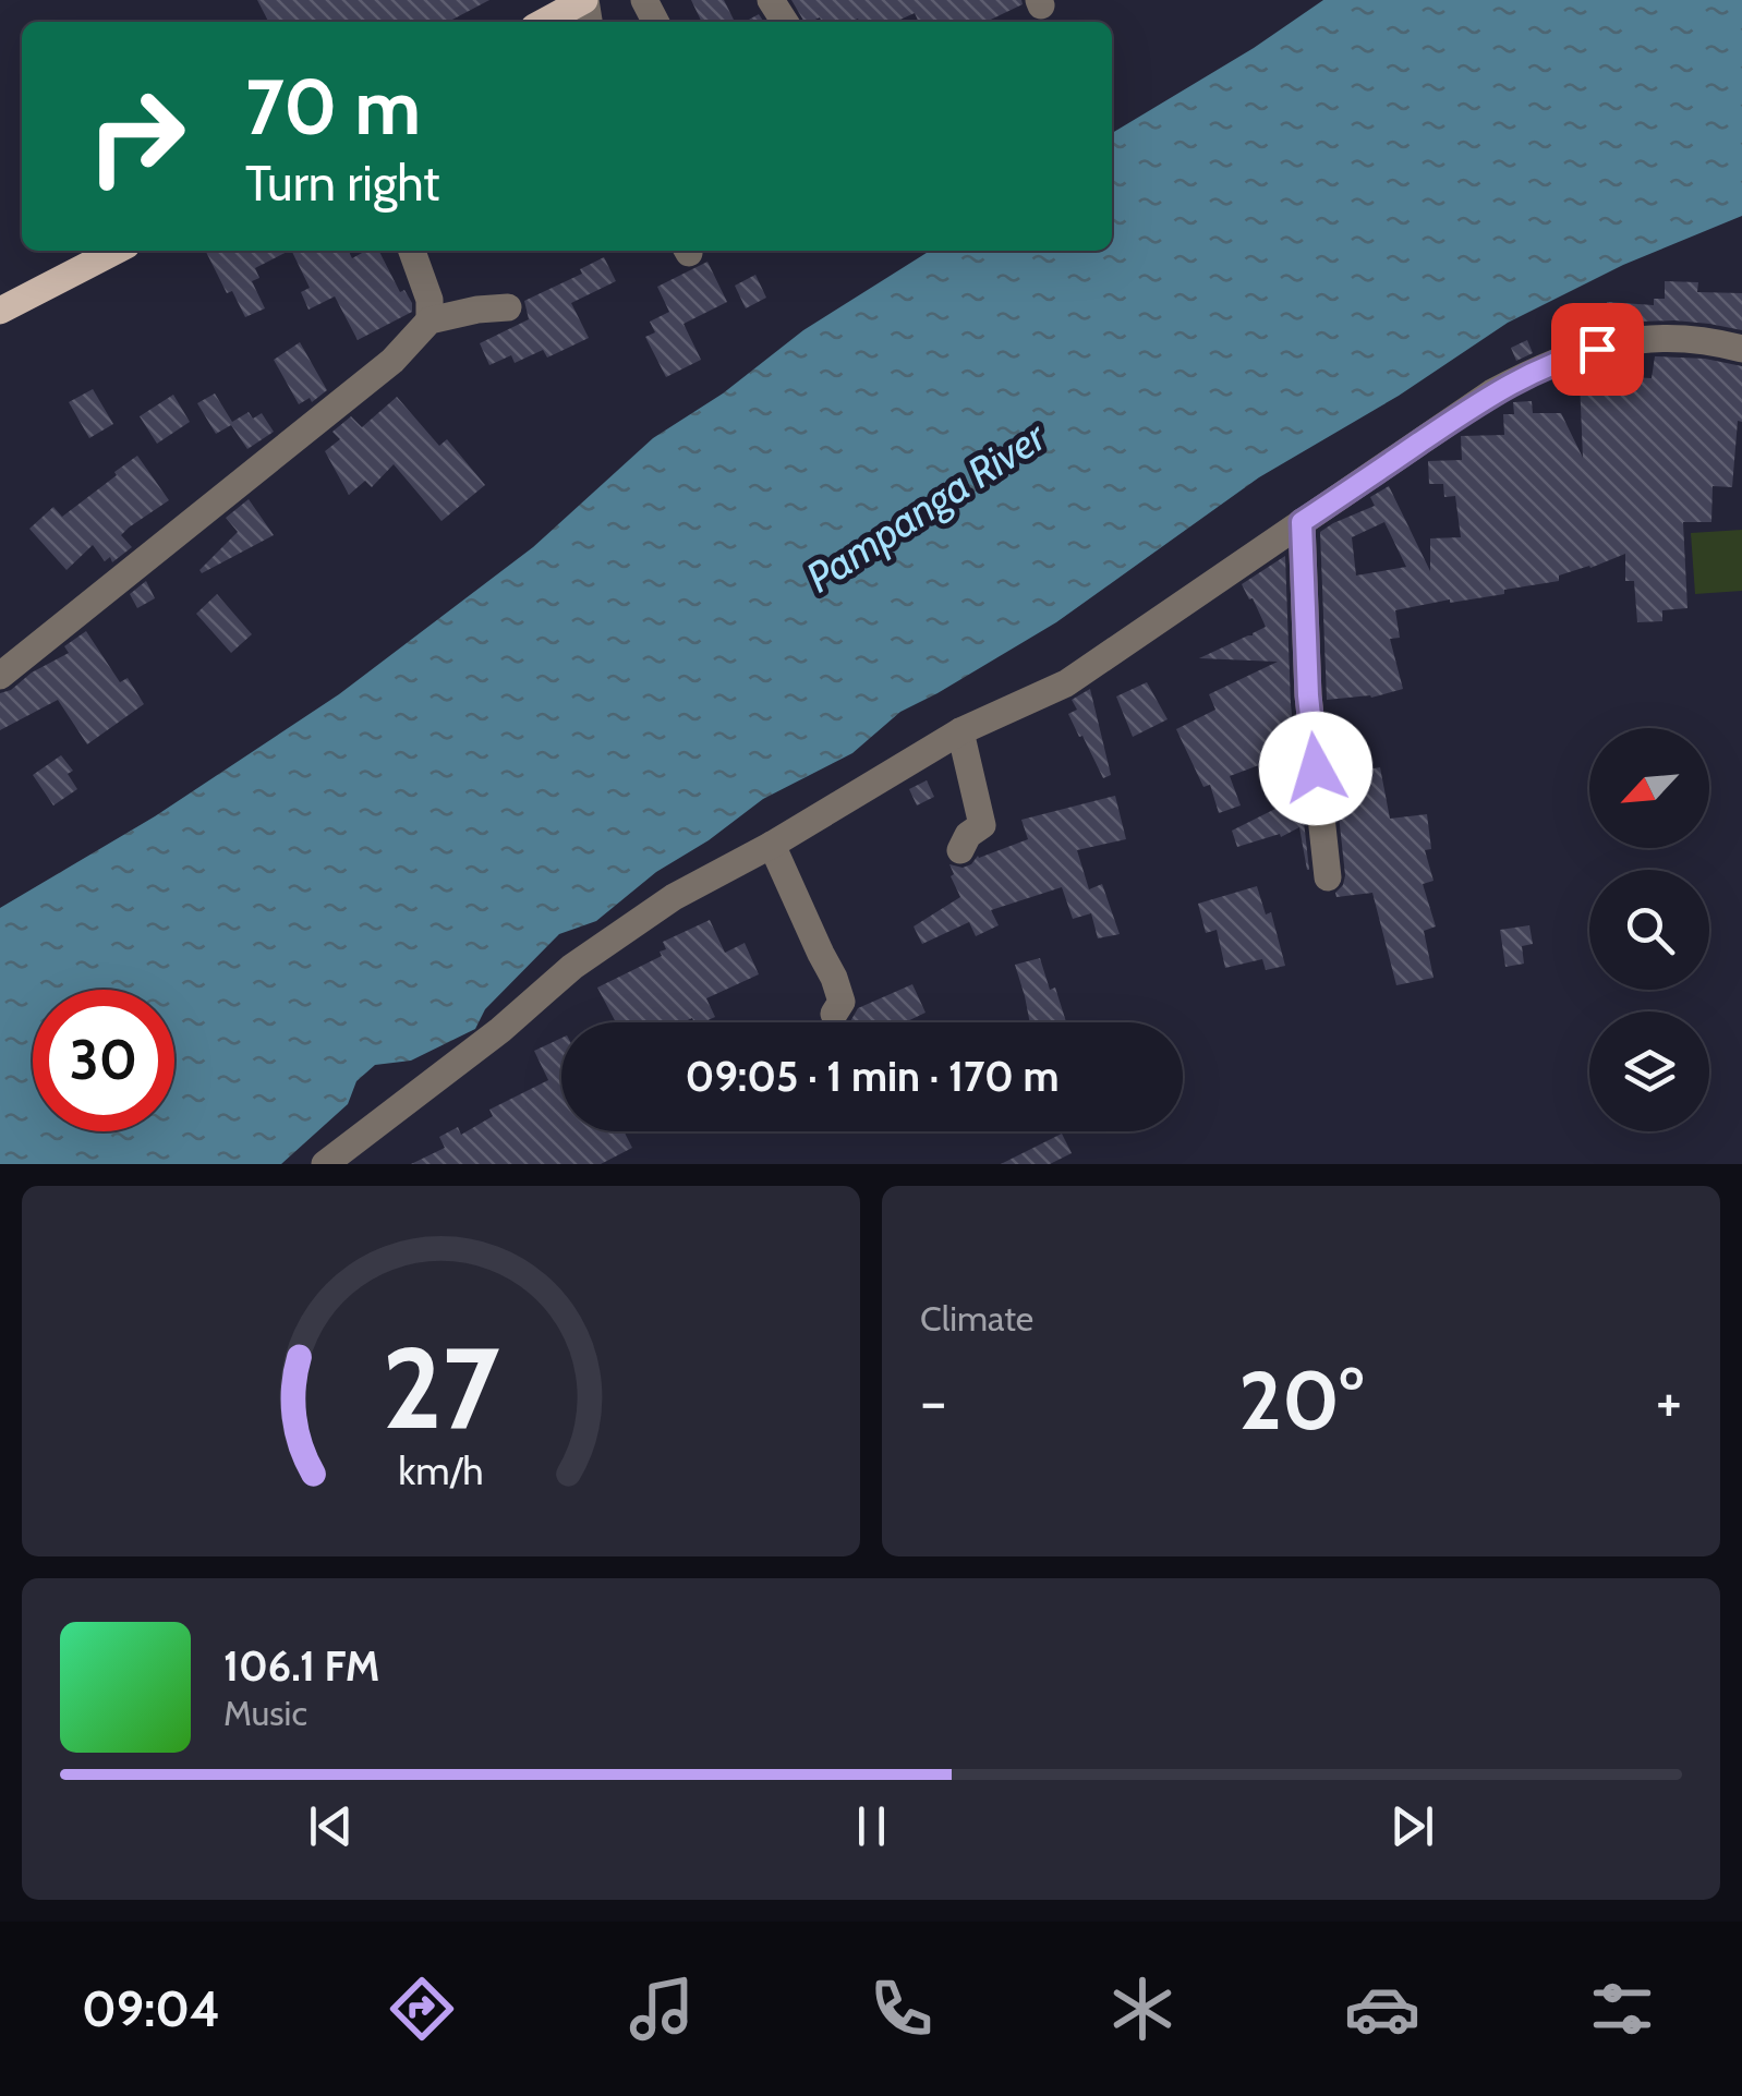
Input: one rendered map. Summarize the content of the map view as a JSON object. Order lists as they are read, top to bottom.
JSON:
{
  "water": ["Pampanga River"],
  "north": "bottom left",
  "page": {
    "turn": ["70 m", "Turn right"],
    "limit": "30",
    "trip": "09:05 · 1 min · 170 m",
    "tile": "Climate",
    "heat": ["−", "20°", "+"],
    "song": ["106.1 FM", "Music"],
    "tabs": "09:04",
    "gauge": ["27", "km/h"]
  }
}
